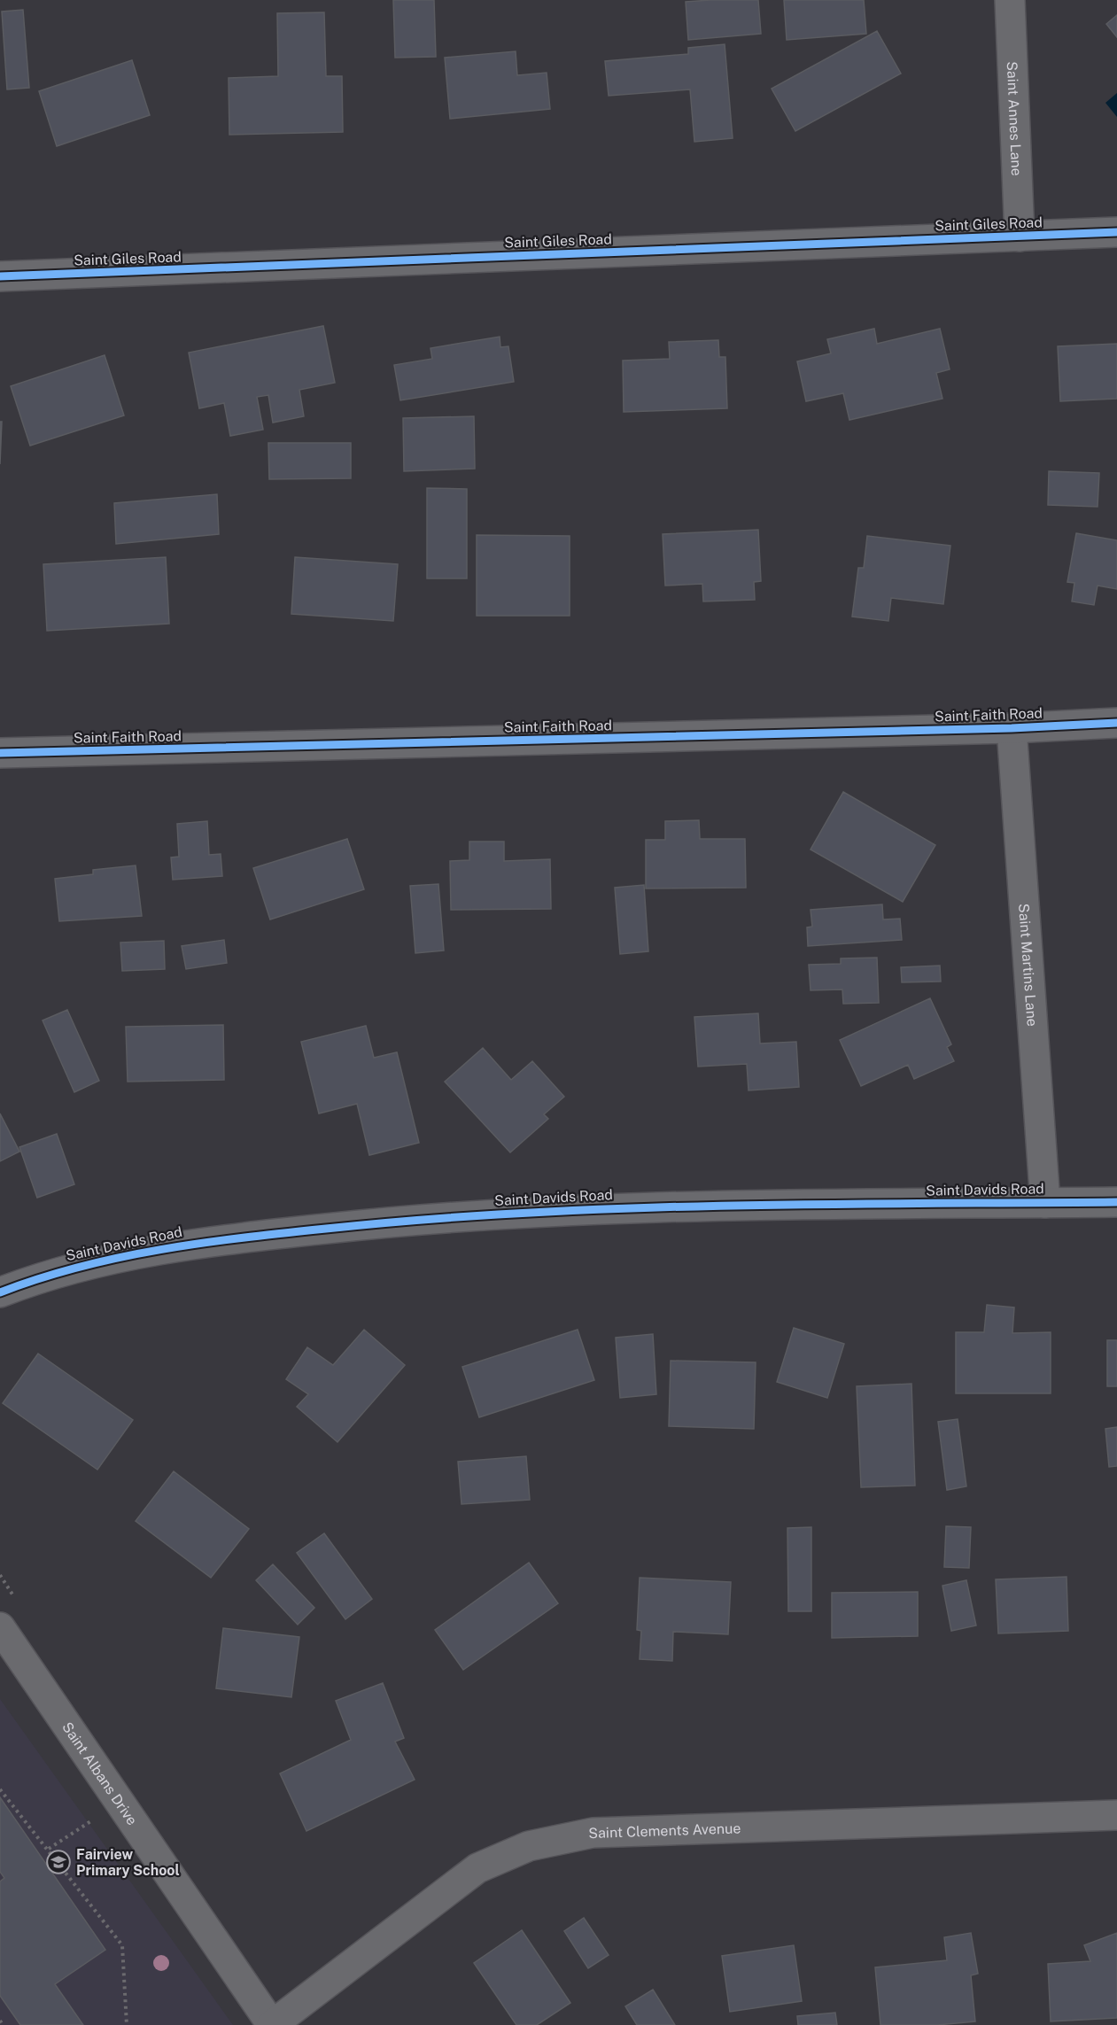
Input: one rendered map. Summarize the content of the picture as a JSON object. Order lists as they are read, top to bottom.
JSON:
{
  "streets": {
    "street": [
      "Saint Annes Lane",
      "Saint Giles Road",
      "Saint Faith Road",
      "Saint Martins Lane",
      "Saint Davids Road",
      "Saint Albans Drive",
      "Saint Clements Avenue"
    ]
  },
  "crossings": [
    ["Saint Annes Lane", "Saint Giles Road"],
    ["Saint Faith Road", "Saint Martins Lane"],
    ["Saint Martins Lane", "Saint Davids Road"],
    ["Saint Albans Drive", "Saint Clements Avenue"]
  ],
  "places": {
    "school or university": ["Fairview Primary School"]
  }
}
